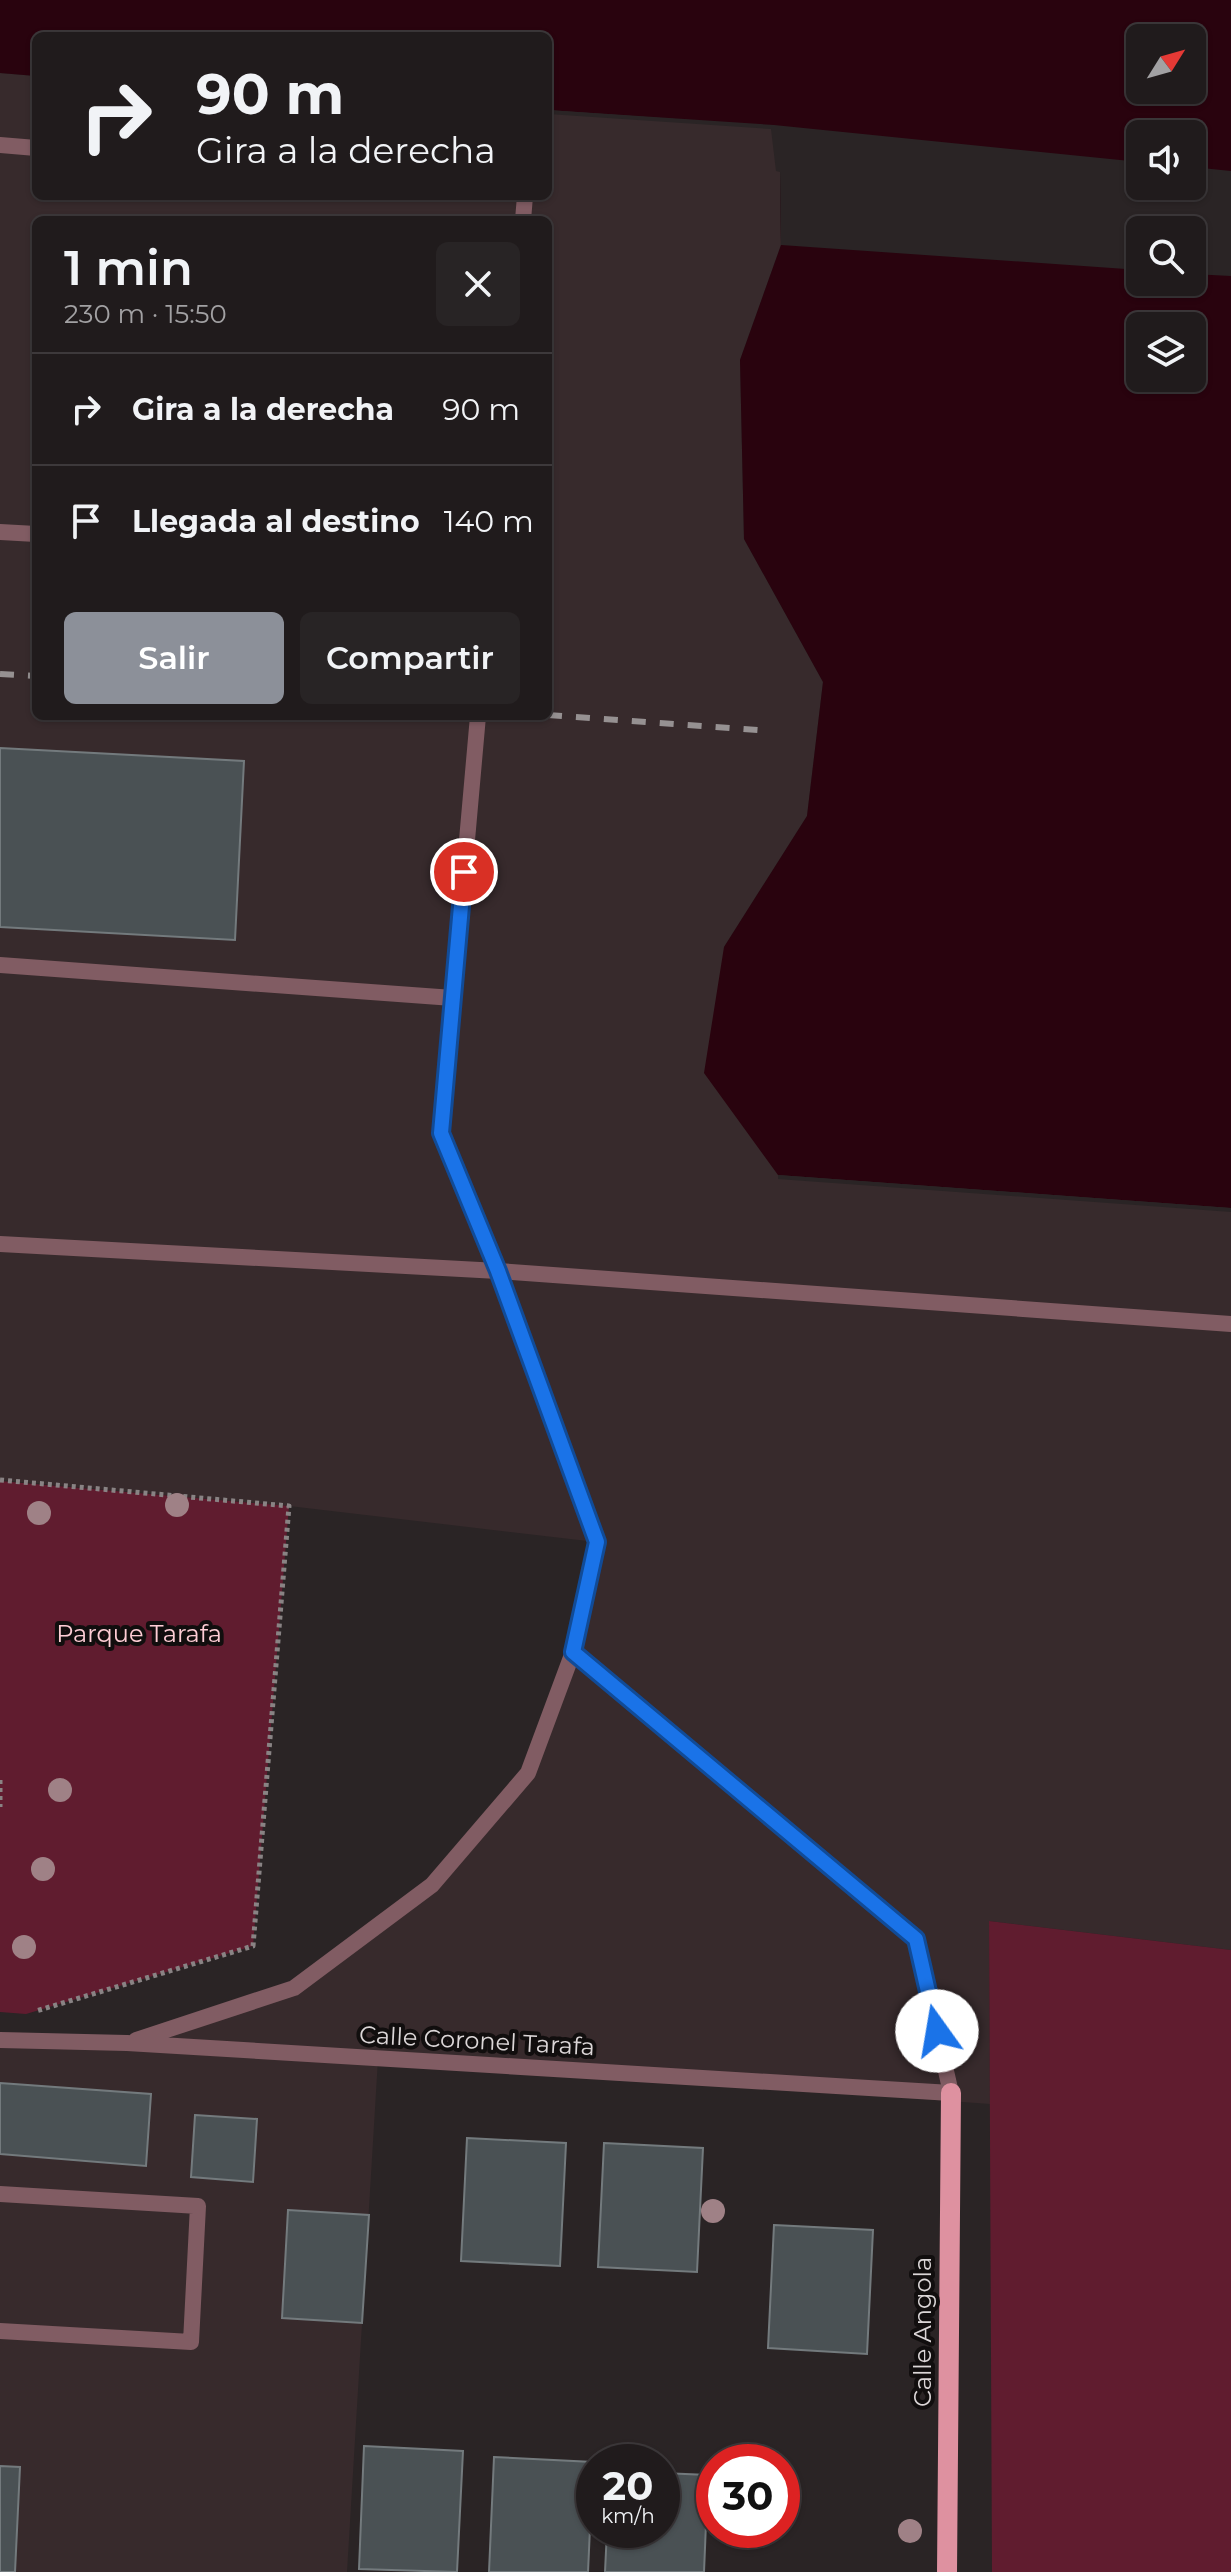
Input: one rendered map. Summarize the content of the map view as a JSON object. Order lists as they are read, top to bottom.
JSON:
{
  "streets": {
    "main road": ["Calle Angola"],
    "street": ["Calle Coronel Tarafa"]
  },
  "crossings": [
    ["Calle Coronel Tarafa", "Calle Angola"]
  ],
  "parks": ["Parque Tarafa"],
  "north": "top right",
  "page": {
    "turn": ["90 m", "Gira a la derecha"],
    "heading": ["1 min", "230 m · 15:50"],
    "list": [
      {
        "name": "Gira a la derecha",
        "value": "90 m"
      },
      {
        "name": "Llegada al destino",
        "value": "140 m"
      }
    ],
    "buttons": ["Salir", "Compartir"],
    "speed": "20 km/h",
    "limit": "30"
  }
}
